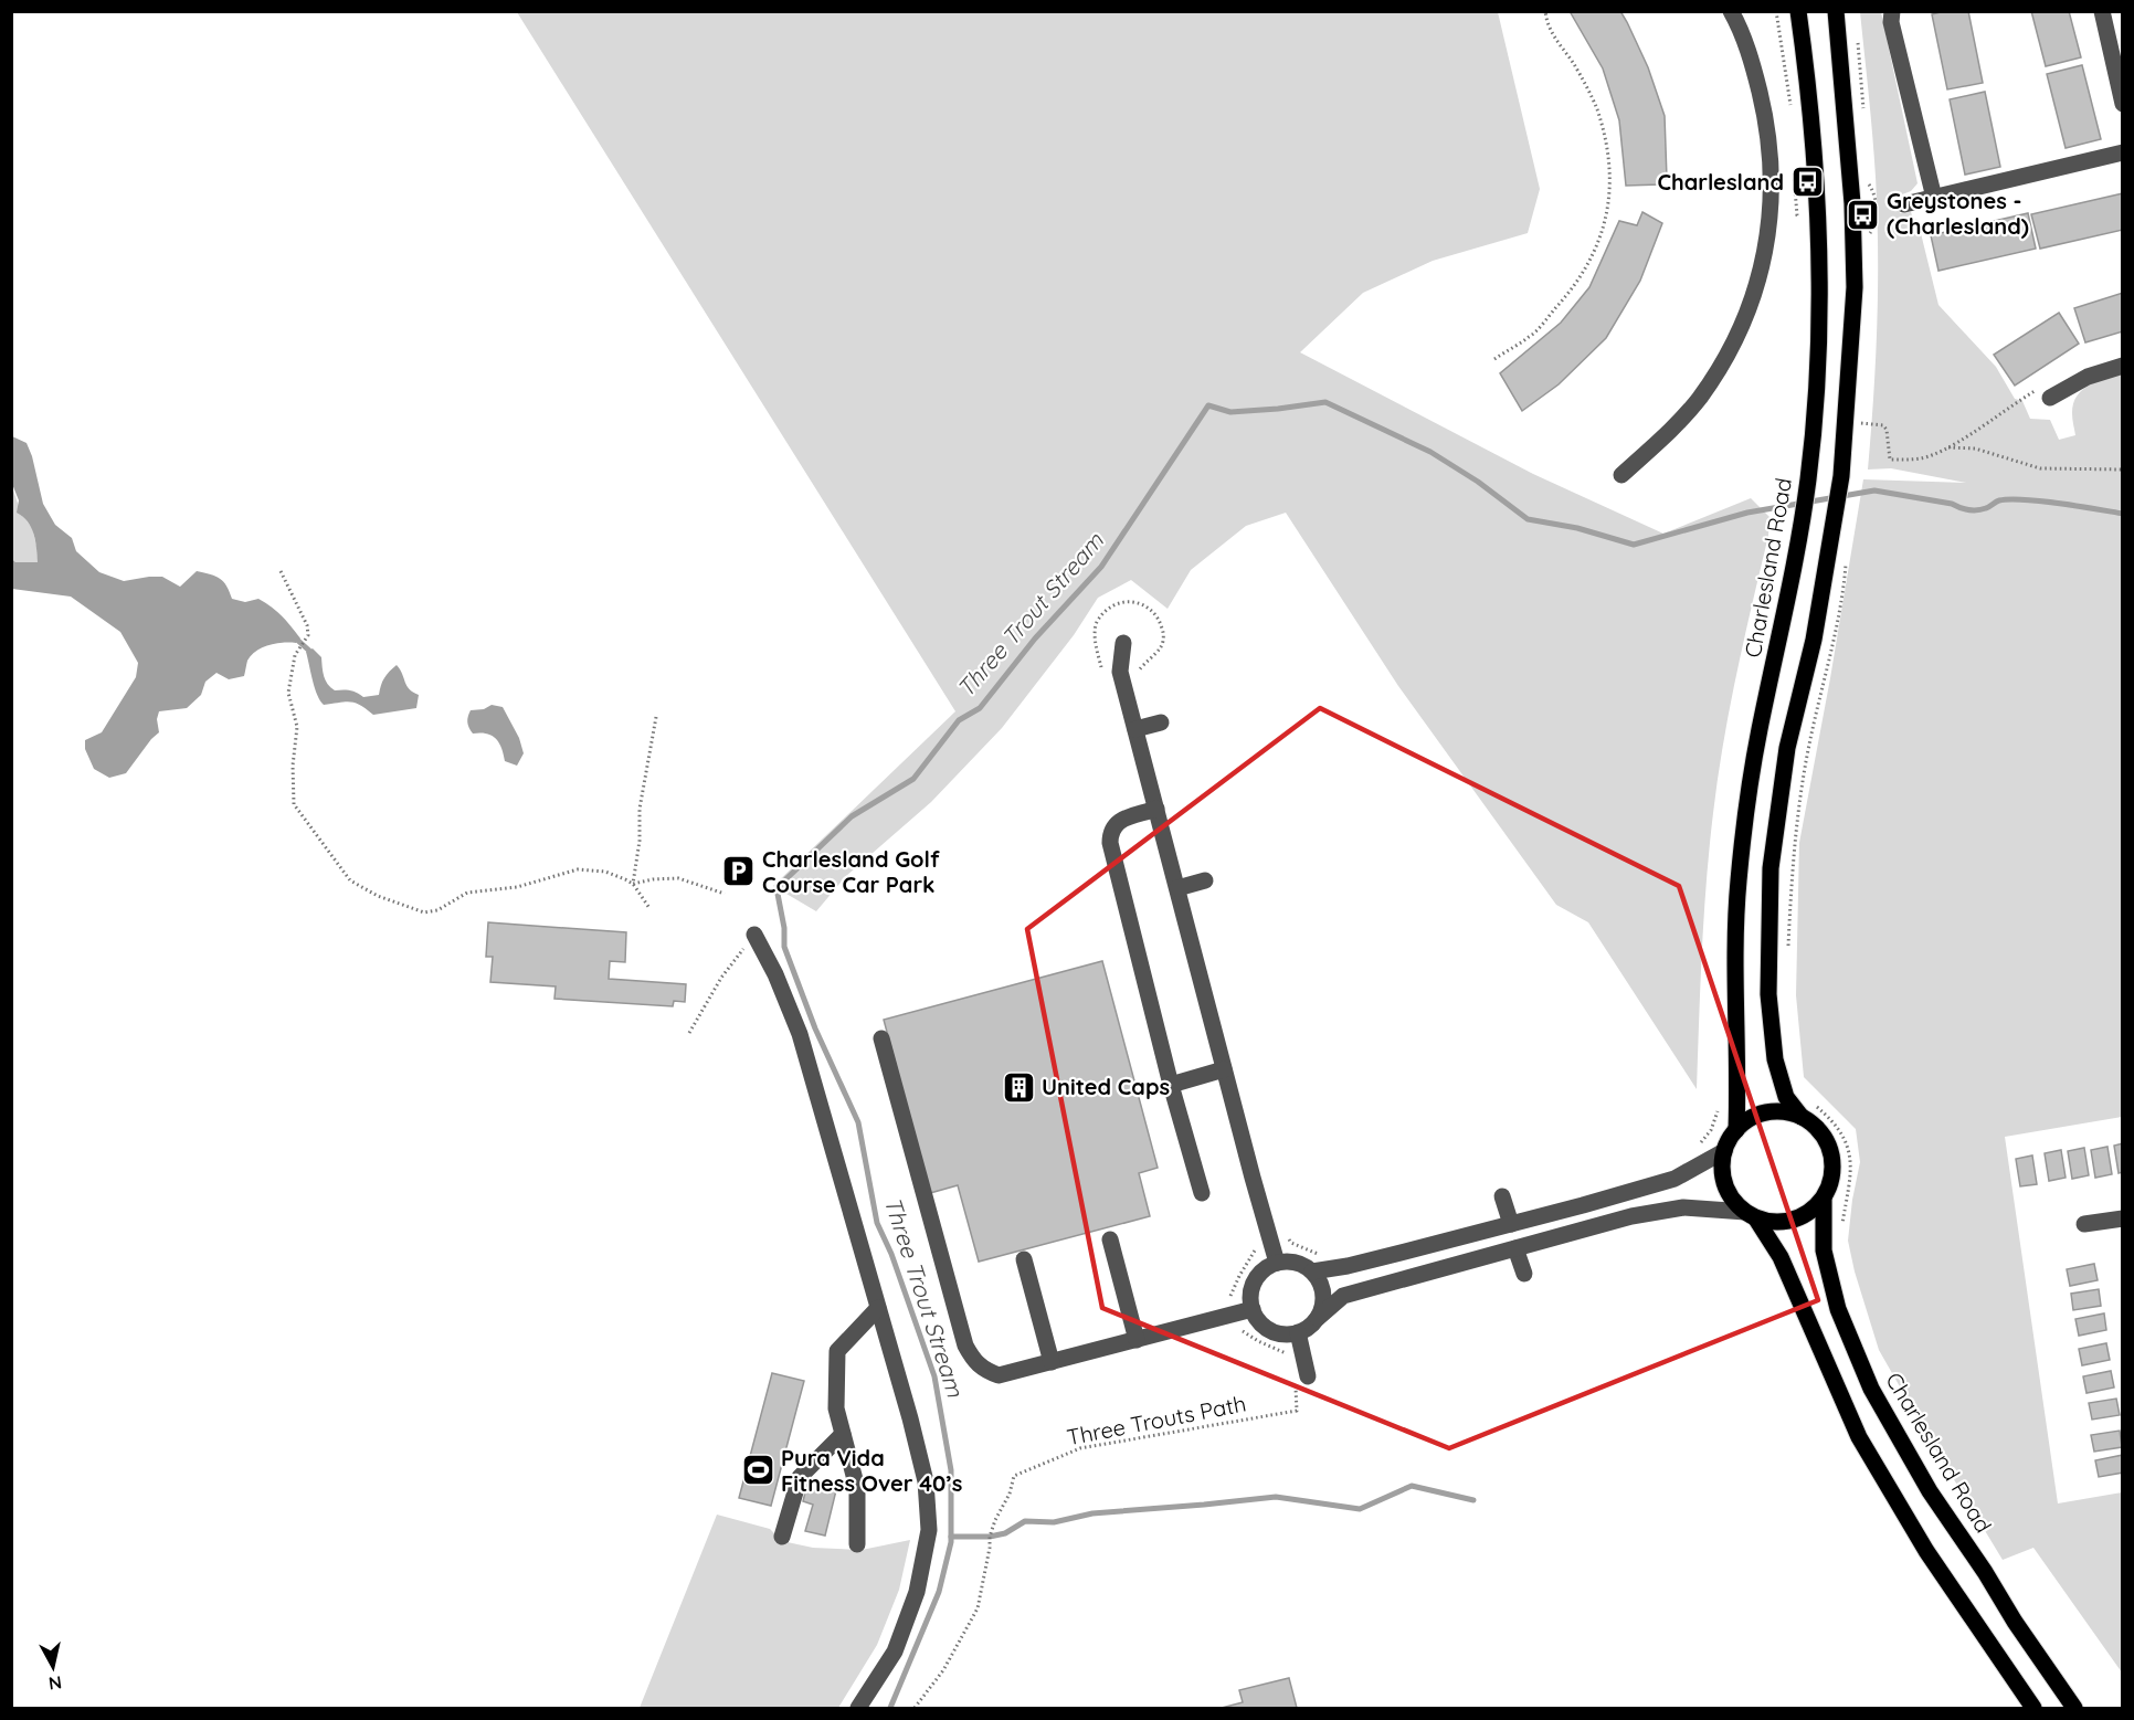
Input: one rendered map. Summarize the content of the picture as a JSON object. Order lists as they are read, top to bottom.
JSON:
{
  "streets": {
    "main road": ["Charlesland Road"],
    "path": ["Three Trouts Path"]
  },
  "water": ["Three Trout Stream"],
  "places": {
    "bus stop": ["Charlesland", "Greystones - (Charlesland)"],
    "parking": ["Charlesland Golf Course Car Park"],
    "building": ["United Caps"],
    "sports": ["Pura Vida Fitness Over 40’s"]
  },
  "north": "bottom"
}
